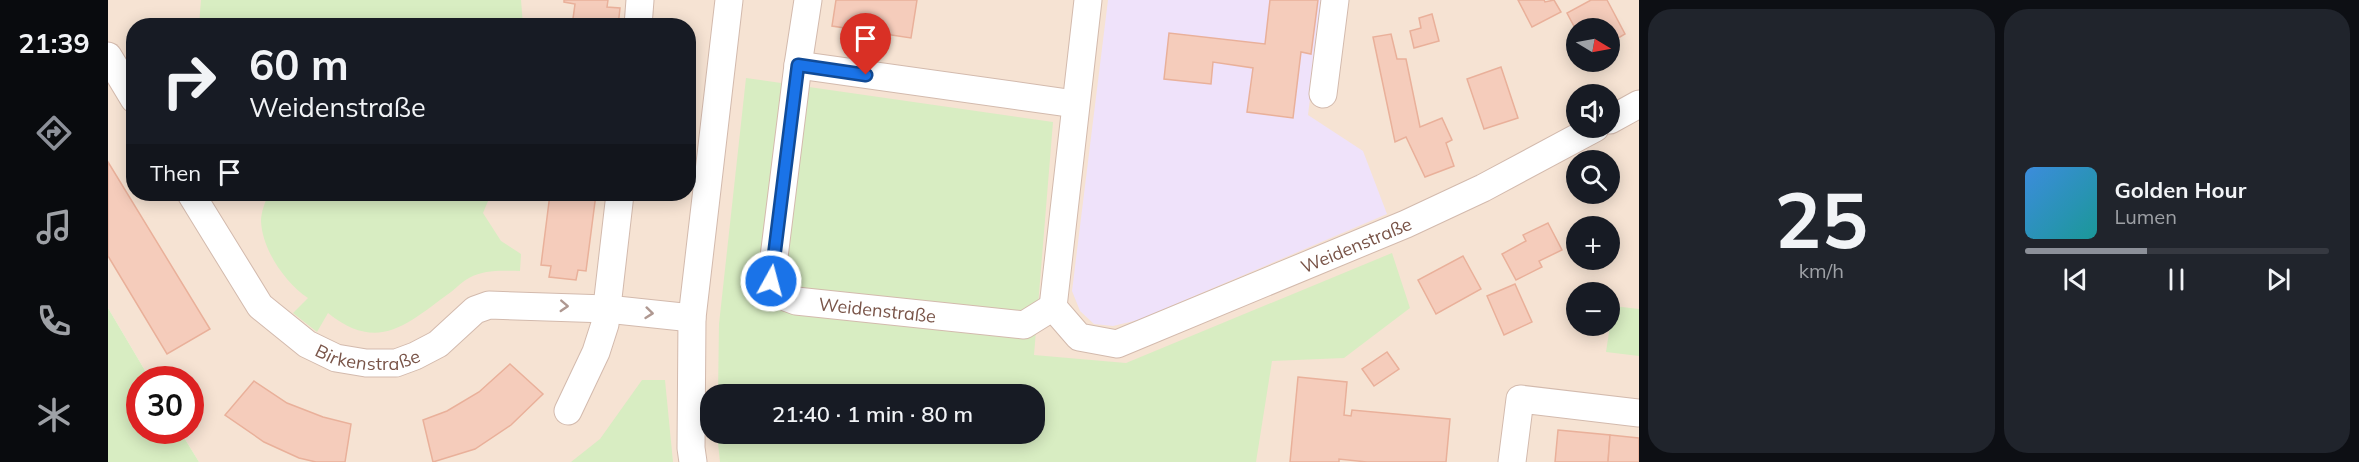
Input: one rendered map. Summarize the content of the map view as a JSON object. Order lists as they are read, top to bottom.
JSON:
{
  "streets": {
    "street": ["Weidenstraße", "Birkenstraße"]
  },
  "one_way": ["Birkenstraße"],
  "north": "right",
  "page": {
    "tabs": "21:39",
    "tile": ["25", "km/h"],
    "map_buttons": ["+", "−"],
    "turn": ["60 m", "Weidenstraße"],
    "then": "Then",
    "song": ["Golden Hour", "Lumen"],
    "limit": "30",
    "trip": "21:40 · 1 min · 80 m"
  }
}
